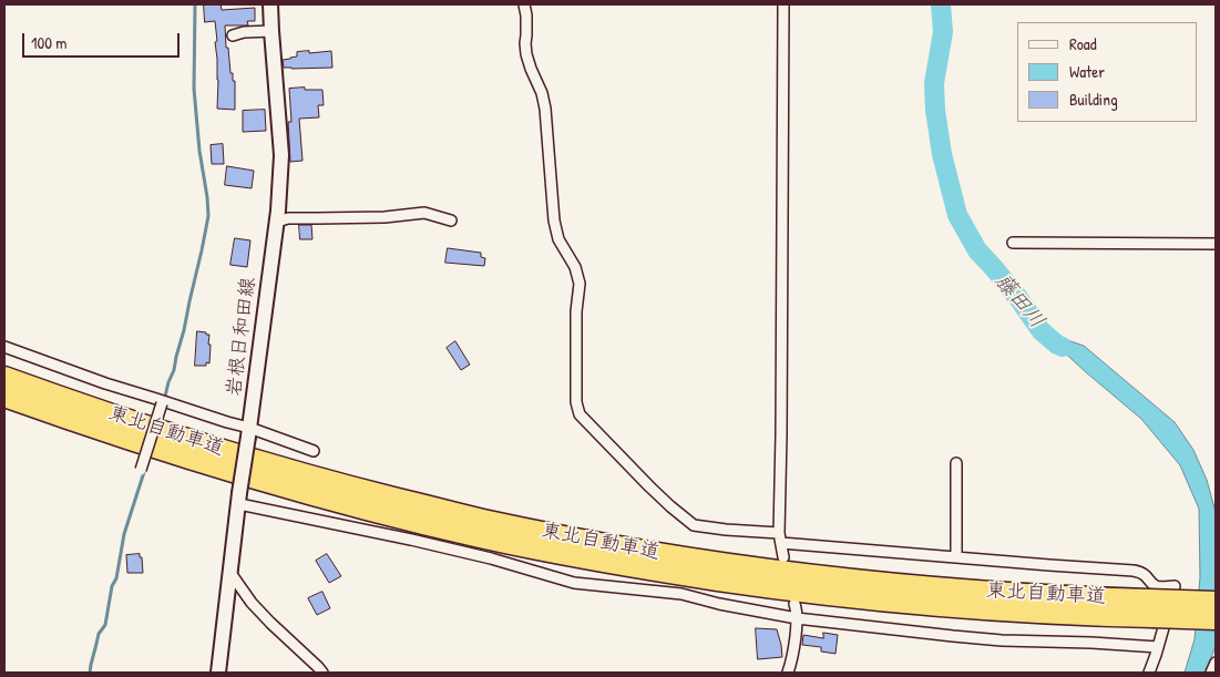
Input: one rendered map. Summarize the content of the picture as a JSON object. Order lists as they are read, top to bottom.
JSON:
{
  "streets": {
    "highway": ["東北自動車道"],
    "main road": ["岩根日和田線"]
  },
  "water": ["藤田川"],
  "legend": ["Road", "Water", "Building"],
  "scale_bar": "100 m"
}
